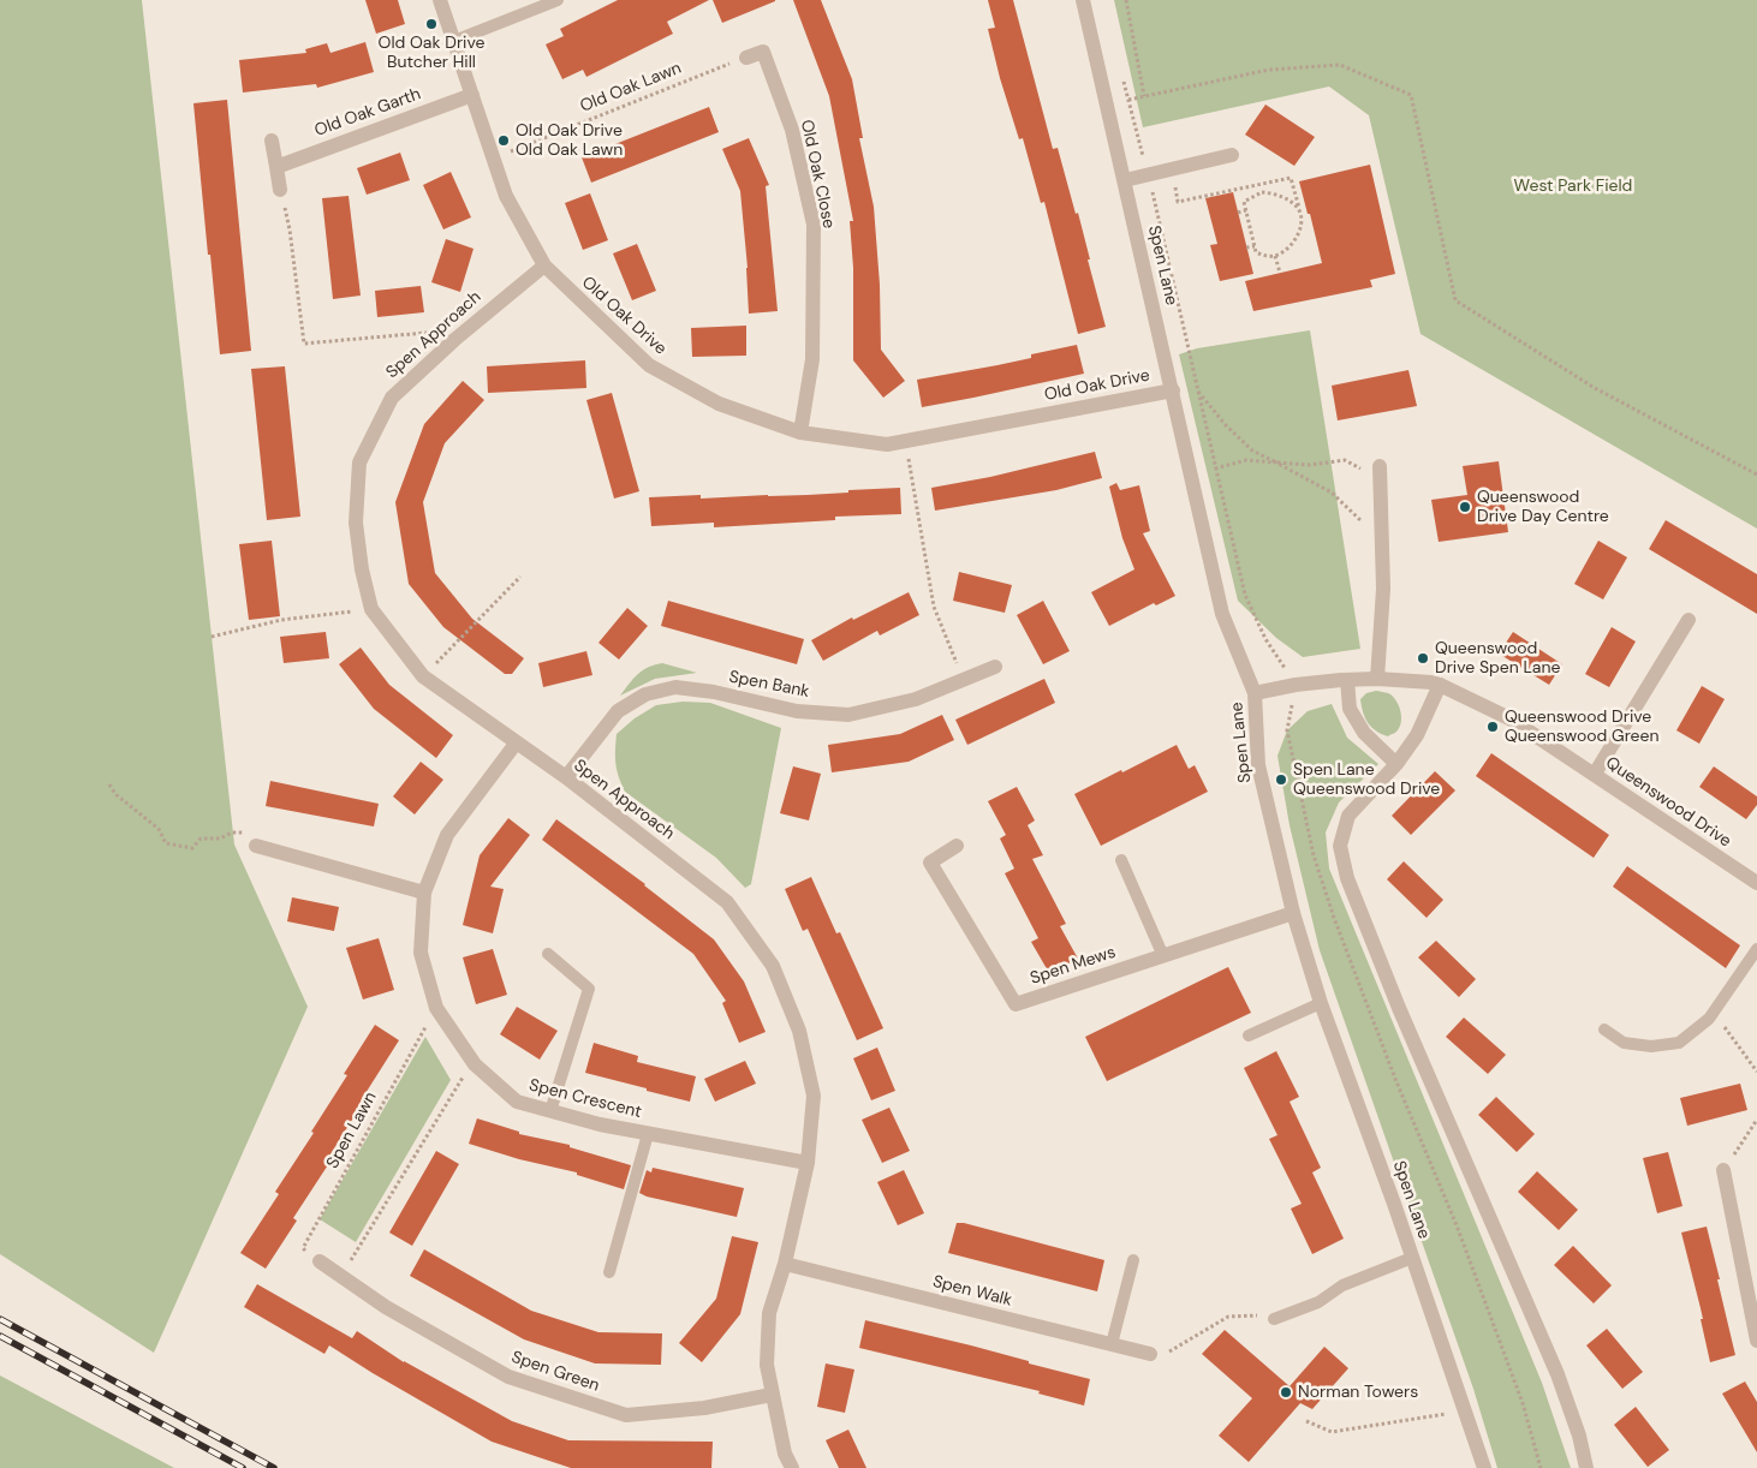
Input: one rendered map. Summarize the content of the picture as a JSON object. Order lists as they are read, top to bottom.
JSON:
{
  "streets": {
    "street": [
      "Old Oak Garth",
      "Old Oak Close",
      "Spen Lane",
      "Old Oak Drive",
      "Spen Approach",
      "Spen Bank",
      "Queenswood Drive",
      "Spen Mews",
      "Spen Crescent",
      "Spen Walk",
      "Spen Green"
    ],
    "path": ["Old Oak Lawn", "Spen Lawn"]
  },
  "crossings": [
    ["Old Oak Lawn", "Old Oak Close"],
    ["Old Oak Lawn", "Old Oak Drive"],
    ["Old Oak Garth", "Old Oak Drive"],
    ["Old Oak Close", "Old Oak Drive"],
    ["Spen Lane", "Old Oak Drive"],
    ["Spen Lane", "Queenswood Drive"],
    ["Spen Lane", "Spen Mews"],
    ["Old Oak Drive", "Spen Approach"],
    ["Spen Approach", "Spen Bank"],
    ["Spen Approach", "Spen Crescent"],
    ["Spen Approach", "Spen Walk"],
    ["Spen Approach", "Spen Green"],
    ["Spen Crescent", "Spen Lawn"],
    ["Spen Lawn", "Spen Green"]
  ],
  "parks": ["West Park Field"],
  "places": [
    "Old Oak Drive Butcher Hill",
    "Old Oak Drive Old Oak Lawn",
    "Queenswood Drive Day Centre",
    "Queenswood Drive Spen Lane",
    "Queenswood Drive Queenswood Green",
    "Spen Lane Queenswood Drive",
    "Norman Towers"
  ]
}
